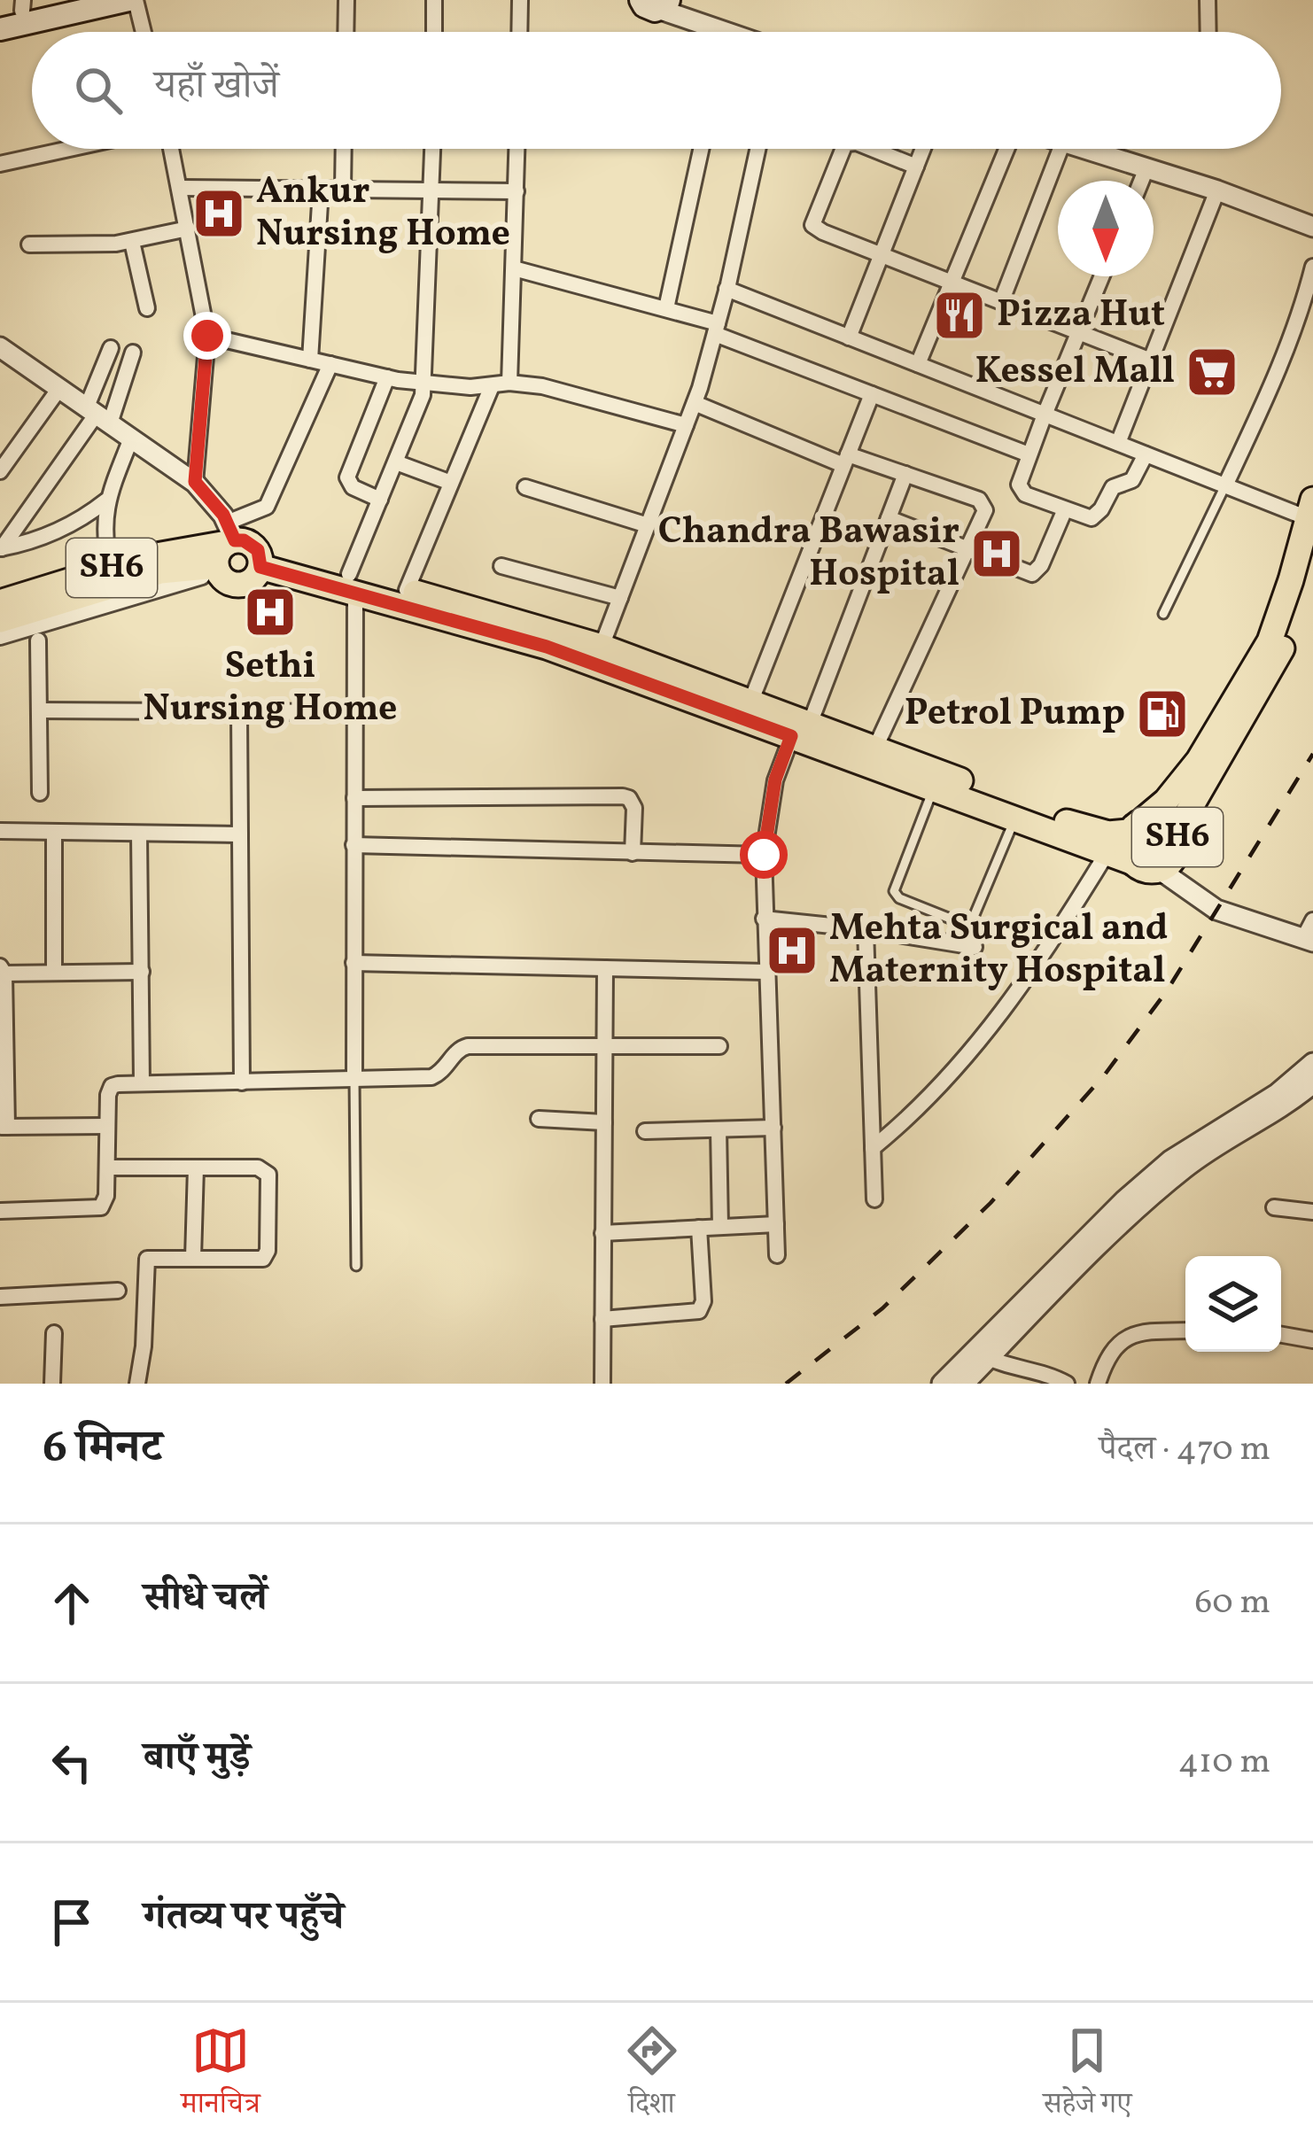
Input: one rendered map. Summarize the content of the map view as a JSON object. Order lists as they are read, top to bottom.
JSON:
{
  "streets": {
    "main road": ["SH6"]
  },
  "places": {
    "hospital": [
      "Ankur Nursing Home",
      "Chandra Bawasir Hospital",
      "Sethi Nursing Home",
      "Mehta Surgical and Maternity Hospital"
    ],
    "restaurant": ["Pizza Hut"],
    "supermarket": ["Kessel Mall"],
    "fuel station": ["Petrol Pump"]
  },
  "north": "bottom",
  "page": {
    "search": "यहाँ खोजें",
    "heading": ["6 मिनट", "पैदल · 470 m"],
    "list": [
      ["सीधे चलें", "60 m"],
      ["बाएँ मुड़ें", "410 m"],
      "गंतव्य पर पहुँचे"
    ],
    "nav": ["मानचित्र", "दिशा", "सहेजे गए"]
  }
}
